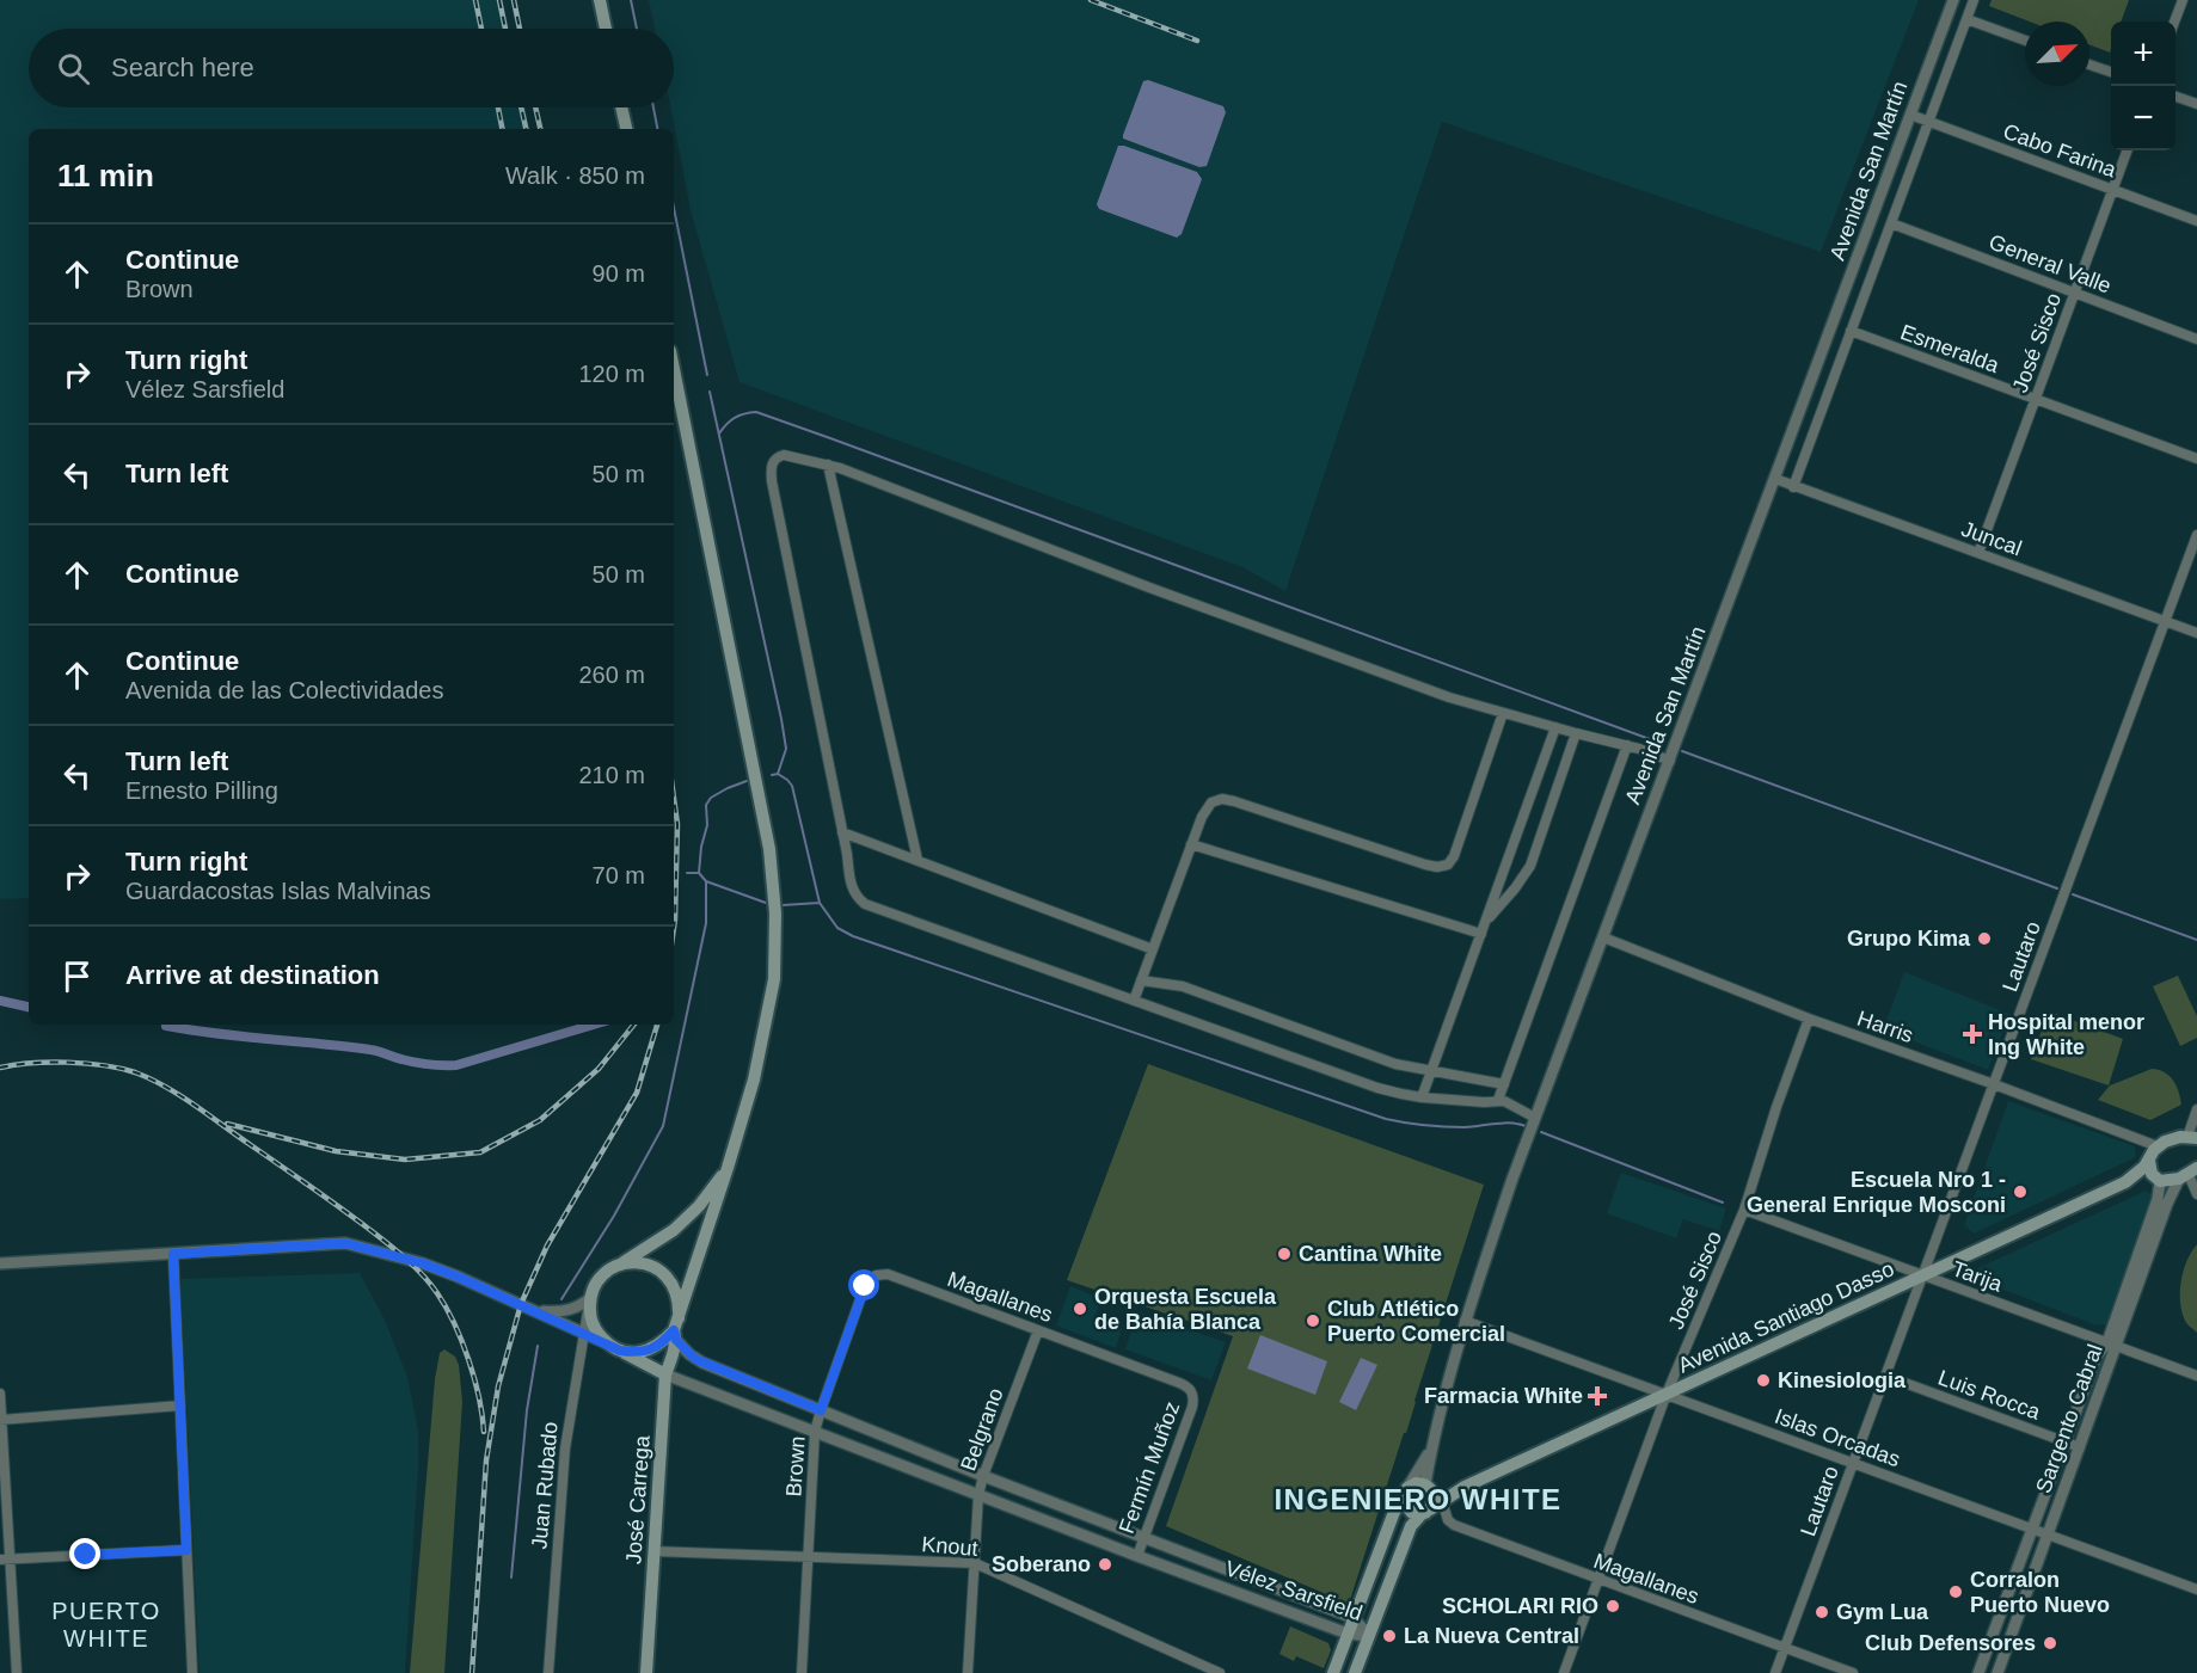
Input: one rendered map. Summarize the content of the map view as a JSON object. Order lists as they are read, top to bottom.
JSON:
{
  "streets": {
    "main road": [
      "Avenida San Martín",
      "Avenida Santiago Dasso",
      "José Carrega",
      "Vélez Sarsfield"
    ],
    "street": [
      "Cabo Farina",
      "General Valle",
      "José Sisco",
      "Esmeralda",
      "Juncal",
      "Lautaro",
      "Harris",
      "Tarija",
      "Magallanes",
      "Luis Rocca",
      "Sargento Cabral",
      "Belgrano",
      "Islas Orcadas",
      "Brown",
      "Fermín Muñoz",
      "Juan Rubado",
      "Knout"
    ]
  },
  "crossings": [
    ["Cabo Farina", "Avenida San Martín"],
    ["Cabo Farina", "José Sisco"],
    ["Avenida San Martín", "General Valle"],
    ["Avenida San Martín", "Esmeralda"],
    ["Avenida San Martín", "Juncal"],
    ["Avenida San Martín", "Harris"],
    ["Avenida San Martín", "Avenida Santiago Dasso"],
    ["Avenida San Martín", "Islas Orcadas"],
    ["Avenida San Martín", "Vélez Sarsfield"],
    ["General Valle", "José Sisco"],
    ["José Sisco", "Esmeralda"],
    ["José Sisco", "Juncal"],
    ["José Sisco", "Harris"],
    ["José Sisco", "Tarija"],
    ["José Sisco", "Magallanes"],
    ["José Sisco", "Avenida Santiago Dasso"],
    ["José Sisco", "Islas Orcadas"],
    ["Juncal", "Lautaro"],
    ["Lautaro", "Harris"],
    ["Lautaro", "Tarija"],
    ["Lautaro", "Magallanes"],
    ["Lautaro", "Avenida Santiago Dasso"],
    ["Lautaro", "Luis Rocca"],
    ["Lautaro", "Islas Orcadas"],
    ["Harris", "Avenida Santiago Dasso"],
    ["Tarija", "Avenida Santiago Dasso"],
    ["Tarija", "Sargento Cabral"],
    ["Magallanes", "Avenida Santiago Dasso"],
    ["Magallanes", "Belgrano"],
    ["Magallanes", "Brown"],
    ["Magallanes", "Fermín Muñoz"],
    ["Avenida Santiago Dasso", "Sargento Cabral"],
    ["Avenida Santiago Dasso", "Islas Orcadas"],
    ["Luis Rocca", "Sargento Cabral"],
    ["Sargento Cabral", "Islas Orcadas"],
    ["Belgrano", "Knout"],
    ["Belgrano", "Vélez Sarsfield"],
    ["Brown", "Knout"],
    ["Brown", "Vélez Sarsfield"],
    ["Fermín Muñoz", "Vélez Sarsfield"],
    ["Juan Rubado", "José Carrega"],
    ["Juan Rubado", "Vélez Sarsfield"],
    ["José Carrega", "Knout"],
    ["José Carrega", "Vélez Sarsfield"]
  ],
  "districts": ["INGENIERO WHITE", "PUERTO WHITE"],
  "places": {
    "other": [
      "Grupo Kima",
      "Escuela Nro 1 - General Enrique Mosconi",
      "Cantina White",
      "Orquesta Escuela de Bahía Blanca",
      "Club Atlético Puerto Comercial",
      "Kinesiologia",
      "Soberano",
      "Corralon Puerto Nuevo",
      "SCHOLARI RIO",
      "Gym Lua",
      "La Nueva Central",
      "Club Defensores"
    ],
    "health": ["Hospital menor Ing White", "Farmacia White"]
  },
  "north": "top right",
  "page": {
    "map_buttons": ["+", "−"],
    "search": "Search here",
    "heading": ["11 min", "Walk · 850 m"],
    "list": [
      ["Continue", "Brown", "90 m"],
      ["Turn right", "Vélez Sarsfield", "120 m"],
      ["Turn left", "50 m"],
      ["Continue", "50 m"],
      ["Continue", "Avenida de las Colectividades", "260 m"],
      ["Turn left", "Ernesto Pilling", "210 m"],
      ["Turn right", "Guardacostas Islas Malvinas", "70 m"],
      "Arrive at destination"
    ]
  }
}
